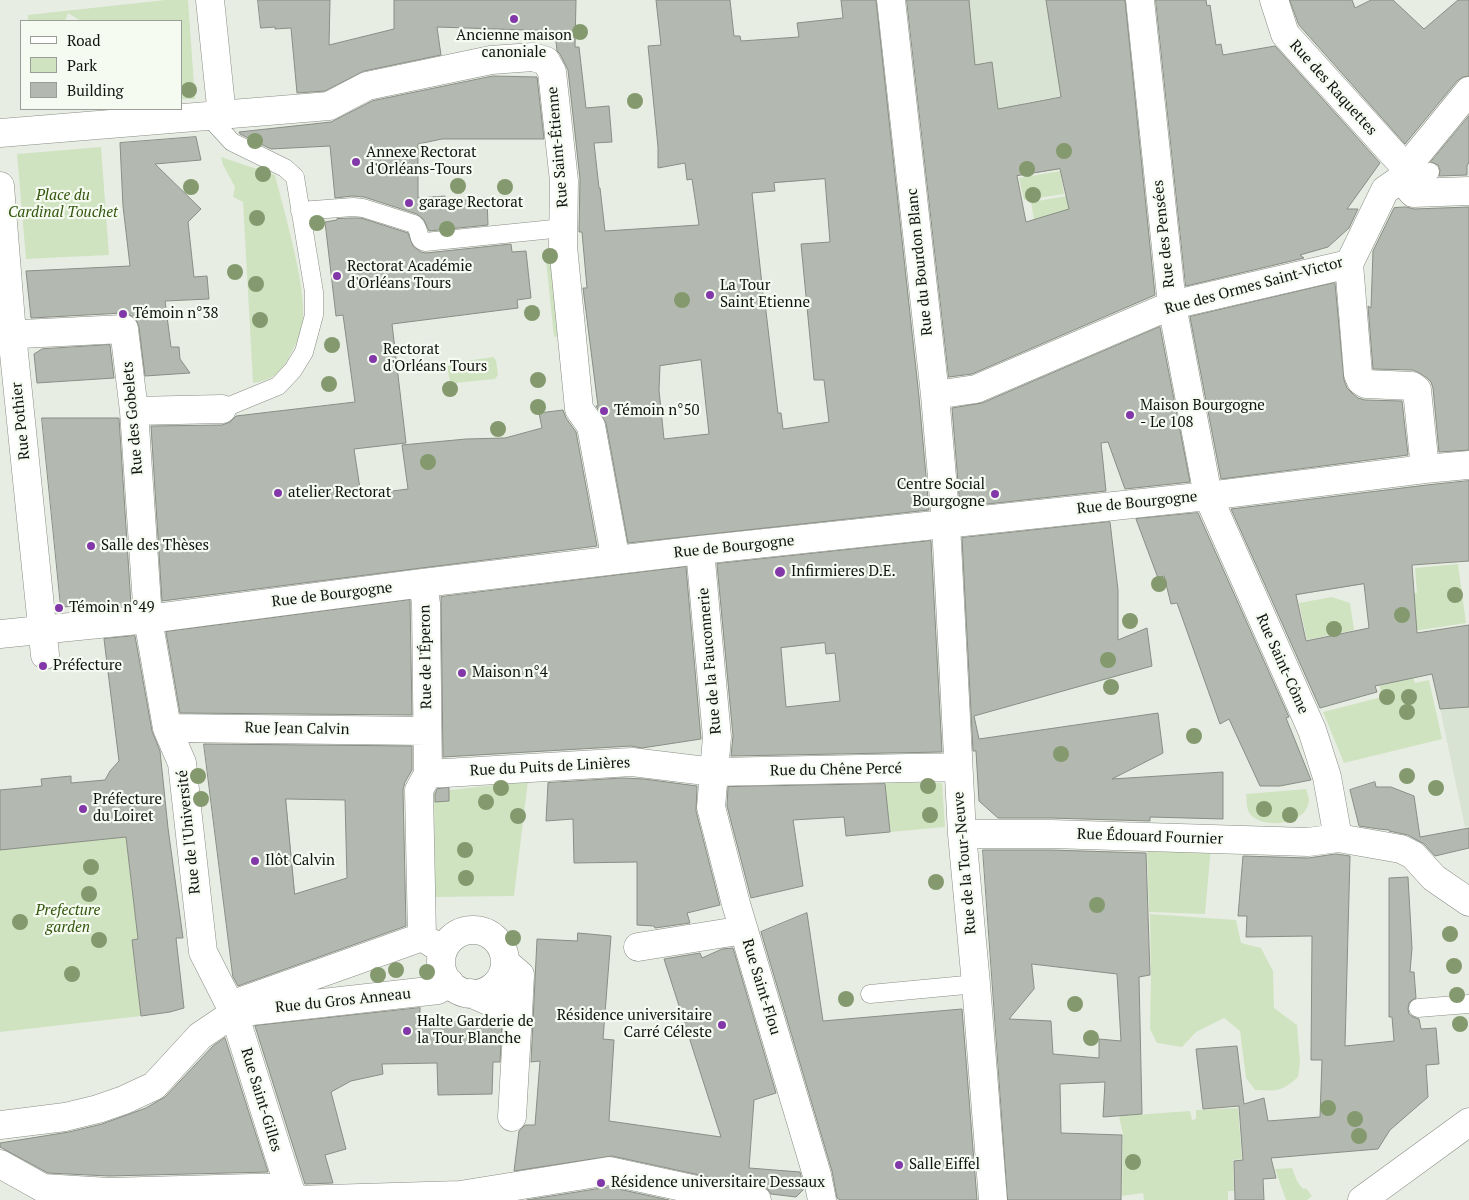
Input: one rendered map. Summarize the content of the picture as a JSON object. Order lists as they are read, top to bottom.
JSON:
{
  "streets": {
    "street": [
      "Rue des Raquettes",
      "Rue Saint-Étienne",
      "Rue des Pensées",
      "Rue du Bourdon Blanc",
      "Rue des Ormes Saint-Victor",
      "Rue des Gobelets",
      "Rue Pothier",
      "Rue de Bourgogne",
      "Rue de l'Éperon",
      "Rue de la Fauconnerie",
      "Rue Saint-Côme",
      "Rue Jean Calvin",
      "Rue du Puits de Linières",
      "Rue du Chêne Percé",
      "Rue de l'Université",
      "Rue Édouard Fournier",
      "Rue de la Tour-Neuve",
      "Rue Saint-Flou",
      "Rue du Gros Anneau",
      "Rue Saint-Gilles"
    ]
  },
  "crossings": [
    ["Rue des Raquettes", "Rue des Ormes Saint-Victor"],
    ["Rue Saint-Étienne", "Rue de Bourgogne"],
    ["Rue des Pensées", "Rue des Ormes Saint-Victor"],
    ["Rue des Pensées", "Rue de Bourgogne"],
    ["Rue des Pensées", "Rue Saint-Côme"],
    ["Rue du Bourdon Blanc", "Rue des Ormes Saint-Victor"],
    ["Rue du Bourdon Blanc", "Rue de Bourgogne"],
    ["Rue du Bourdon Blanc", "Rue de la Tour-Neuve"],
    ["Rue des Gobelets", "Rue Pothier"],
    ["Rue des Gobelets", "Rue de Bourgogne"],
    ["Rue des Gobelets", "Rue de l'Université"],
    ["Rue Pothier", "Rue de Bourgogne"],
    ["Rue de Bourgogne", "Rue de l'Éperon"],
    ["Rue de Bourgogne", "Rue de la Fauconnerie"],
    ["Rue de Bourgogne", "Rue Saint-Côme"],
    ["Rue de Bourgogne", "Rue de l'Université"],
    ["Rue de Bourgogne", "Rue de la Tour-Neuve"],
    ["Rue de l'Éperon", "Rue Jean Calvin"],
    ["Rue de la Fauconnerie", "Rue du Puits de Linières"],
    ["Rue de la Fauconnerie", "Rue du Chêne Percé"],
    ["Rue de la Fauconnerie", "Rue Saint-Flou"],
    ["Rue Saint-Côme", "Rue Édouard Fournier"],
    ["Rue Jean Calvin", "Rue de l'Université"],
    ["Rue du Puits de Linières", "Rue du Chêne Percé"],
    ["Rue du Puits de Linières", "Rue Saint-Flou"],
    ["Rue du Chêne Percé", "Rue de la Tour-Neuve"],
    ["Rue du Chêne Percé", "Rue Saint-Flou"],
    ["Rue de l'Université", "Rue du Gros Anneau"],
    ["Rue de l'Université", "Rue Saint-Gilles"],
    ["Rue Édouard Fournier", "Rue de la Tour-Neuve"],
    ["Rue du Gros Anneau", "Rue Saint-Gilles"]
  ],
  "parks": ["Place du Cardinal Touchet", "Prefecture garden"],
  "places": [
    "Ancienne maison canoniale",
    "Annexe Rectorat d'Orléans-Tours",
    "garage Rectorat",
    "Rectorat Académie d'Orléans Tours",
    "La Tour Saint Etienne",
    "Témoin n°38",
    "Rectorat d'Orléans Tours",
    "Témoin n°50",
    "Maison Bourgogne - Le 108",
    "atelier Rectorat",
    "Centre Social Bourgogne",
    "Salle des Thèses",
    "Infirmieres D.E.",
    "Témoin n°49",
    "Préfecture",
    "Maison n°4",
    "Préfecture du Loiret",
    "Ilôt Calvin",
    "Résidence universitaire Carré Céleste",
    "Halte Garderie de la Tour Blanche",
    "Salle Eiffel",
    "Résidence universitaire Dessaux"
  ],
  "legend": ["Road", "Park", "Building"]
}
